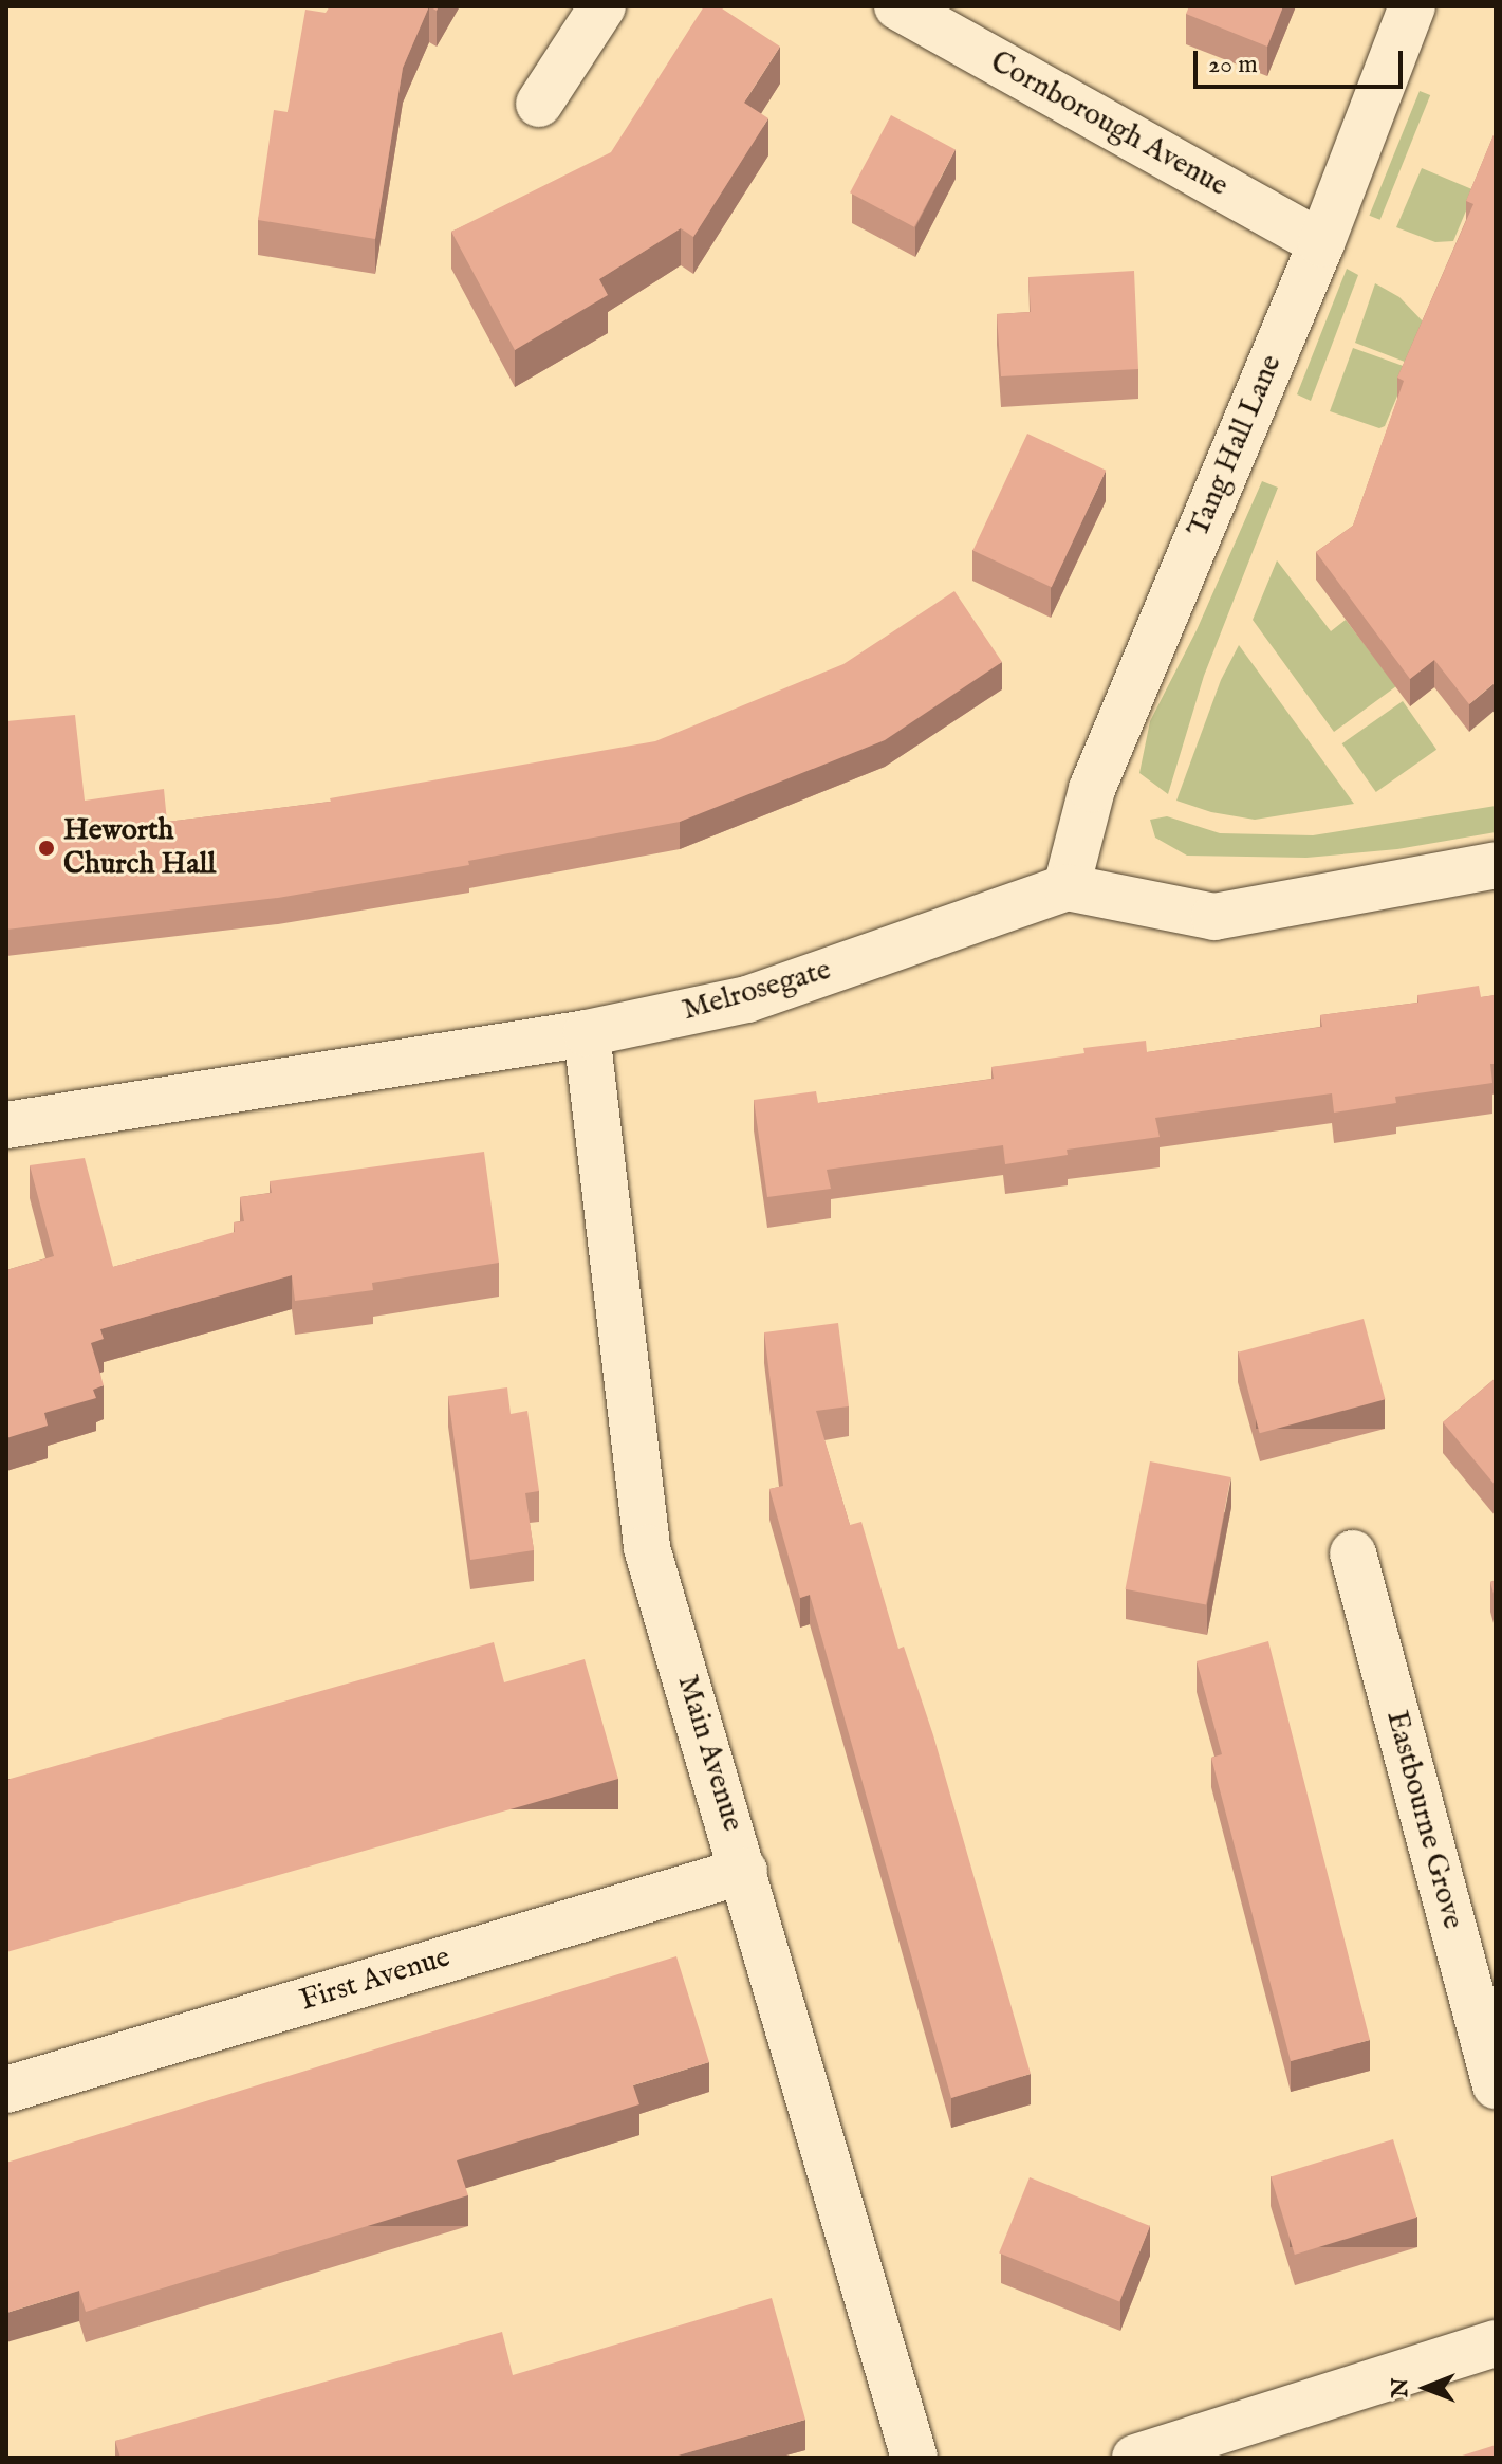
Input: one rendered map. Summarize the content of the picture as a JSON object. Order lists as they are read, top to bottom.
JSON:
{
  "streets": {
    "street": [
      "Cornborough Avenue",
      "Tang Hall Lane",
      "Melrosegate",
      "Main Avenue",
      "Eastbourne Grove",
      "First Avenue"
    ]
  },
  "crossings": [
    ["Cornborough Avenue", "Tang Hall Lane"],
    ["Tang Hall Lane", "Melrosegate"],
    ["Melrosegate", "Main Avenue"],
    ["Main Avenue", "First Avenue"]
  ],
  "places": ["Heworth Church Hall"],
  "scale_bar": "20 m",
  "north": "left"
}
